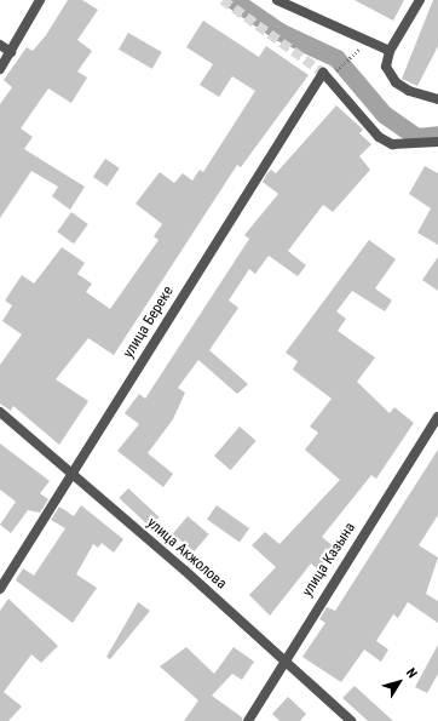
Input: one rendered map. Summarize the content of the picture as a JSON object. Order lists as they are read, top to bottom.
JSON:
{
  "streets": {
    "street": ["улица Береке", "улица Акжолова", "улица Казына"]
  },
  "crossings": [
    ["улица Береке", "улица Акжолова"],
    ["улица Акжолова", "улица Казына"]
  ],
  "north": "top right"
}
